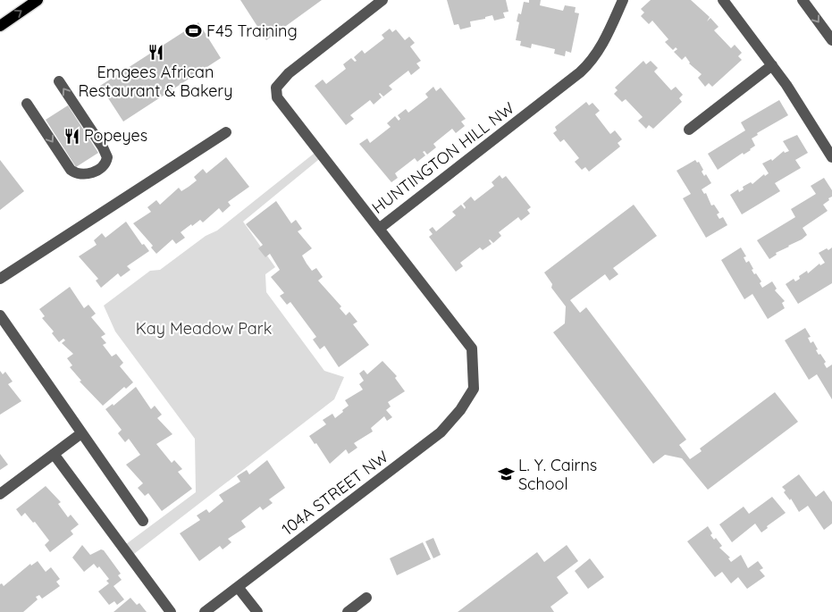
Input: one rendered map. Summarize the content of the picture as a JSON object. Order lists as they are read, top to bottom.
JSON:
{
  "streets": {
    "street": ["HUNTINGTON HILL NW", "104A STREET NW"]
  },
  "crossings": [
    ["HUNTINGTON HILL NW", "104A STREET NW"]
  ],
  "parks": ["Kay Meadow Park"],
  "places": {
    "sports": ["F45 Training"],
    "restaurant": ["Emgees African Restaurant & Bakery", "Popeyes"],
    "school or university": ["L. Y. Cairns School"]
  }
}
